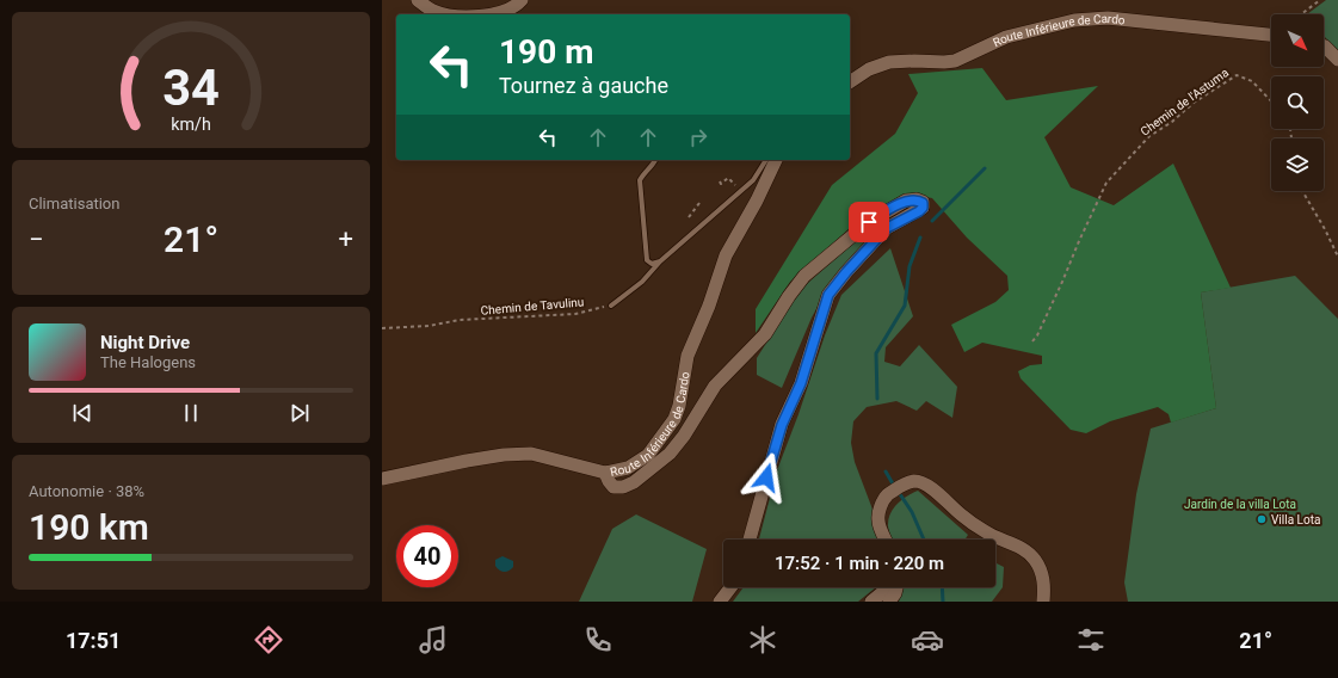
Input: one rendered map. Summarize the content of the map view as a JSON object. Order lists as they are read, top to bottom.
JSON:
{
  "streets": {
    "street": ["Route Inférieure de Cardo"],
    "path": ["Chemin de l'Astuma", "Chemin de Tavulinu"]
  },
  "parks": ["Jardin de la villa Lota"],
  "places": ["Villa Lota"],
  "north": "bottom right",
  "page": {
    "turn": ["190 m", "Tournez à gauche"],
    "tile": [
      "Climatisation",
      ["Autonomie · 38%", "190 km"]
    ],
    "heat": ["−", "21°", "+"],
    "song": ["Night Drive", "The Halogens"],
    "limit": "40",
    "trip": "17:52 · 1 min · 220 m",
    "tabs": ["17:51", "21°"],
    "gauge": ["34", "km/h"]
  }
}
